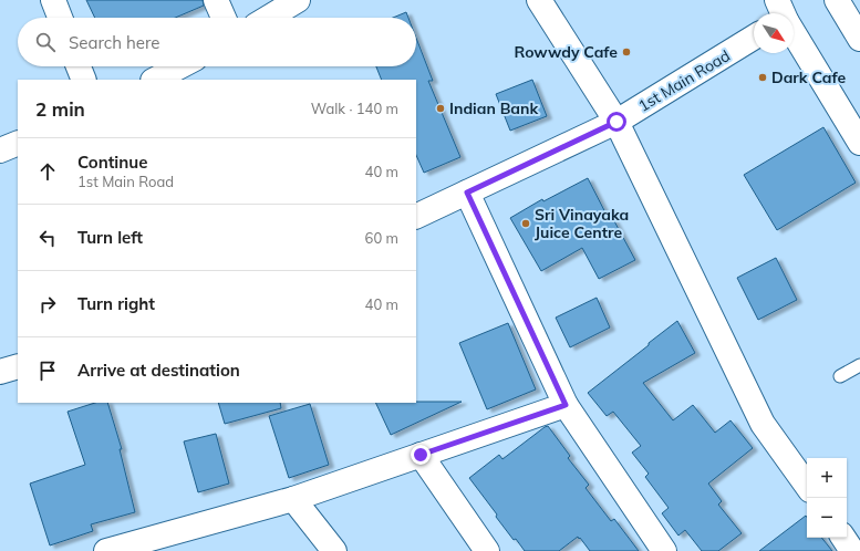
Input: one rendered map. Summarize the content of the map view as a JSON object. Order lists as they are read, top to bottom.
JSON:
{
  "streets": {
    "street": ["1st Main Road"]
  },
  "places": [
    "Rowwdy Cafe",
    "Dark Cafe",
    "Indian Bank",
    "Sri Vinayaka Juice Centre"
  ],
  "north": "bottom right",
  "page": {
    "search": "Search here",
    "heading": ["2 min", "Walk · 140 m"],
    "list": [
      ["Continue", "1st Main Road", "40 m"],
      ["Turn left", "60 m"],
      ["Turn right", "40 m"],
      "Arrive at destination"
    ],
    "map_buttons": ["+", "−"]
  }
}
